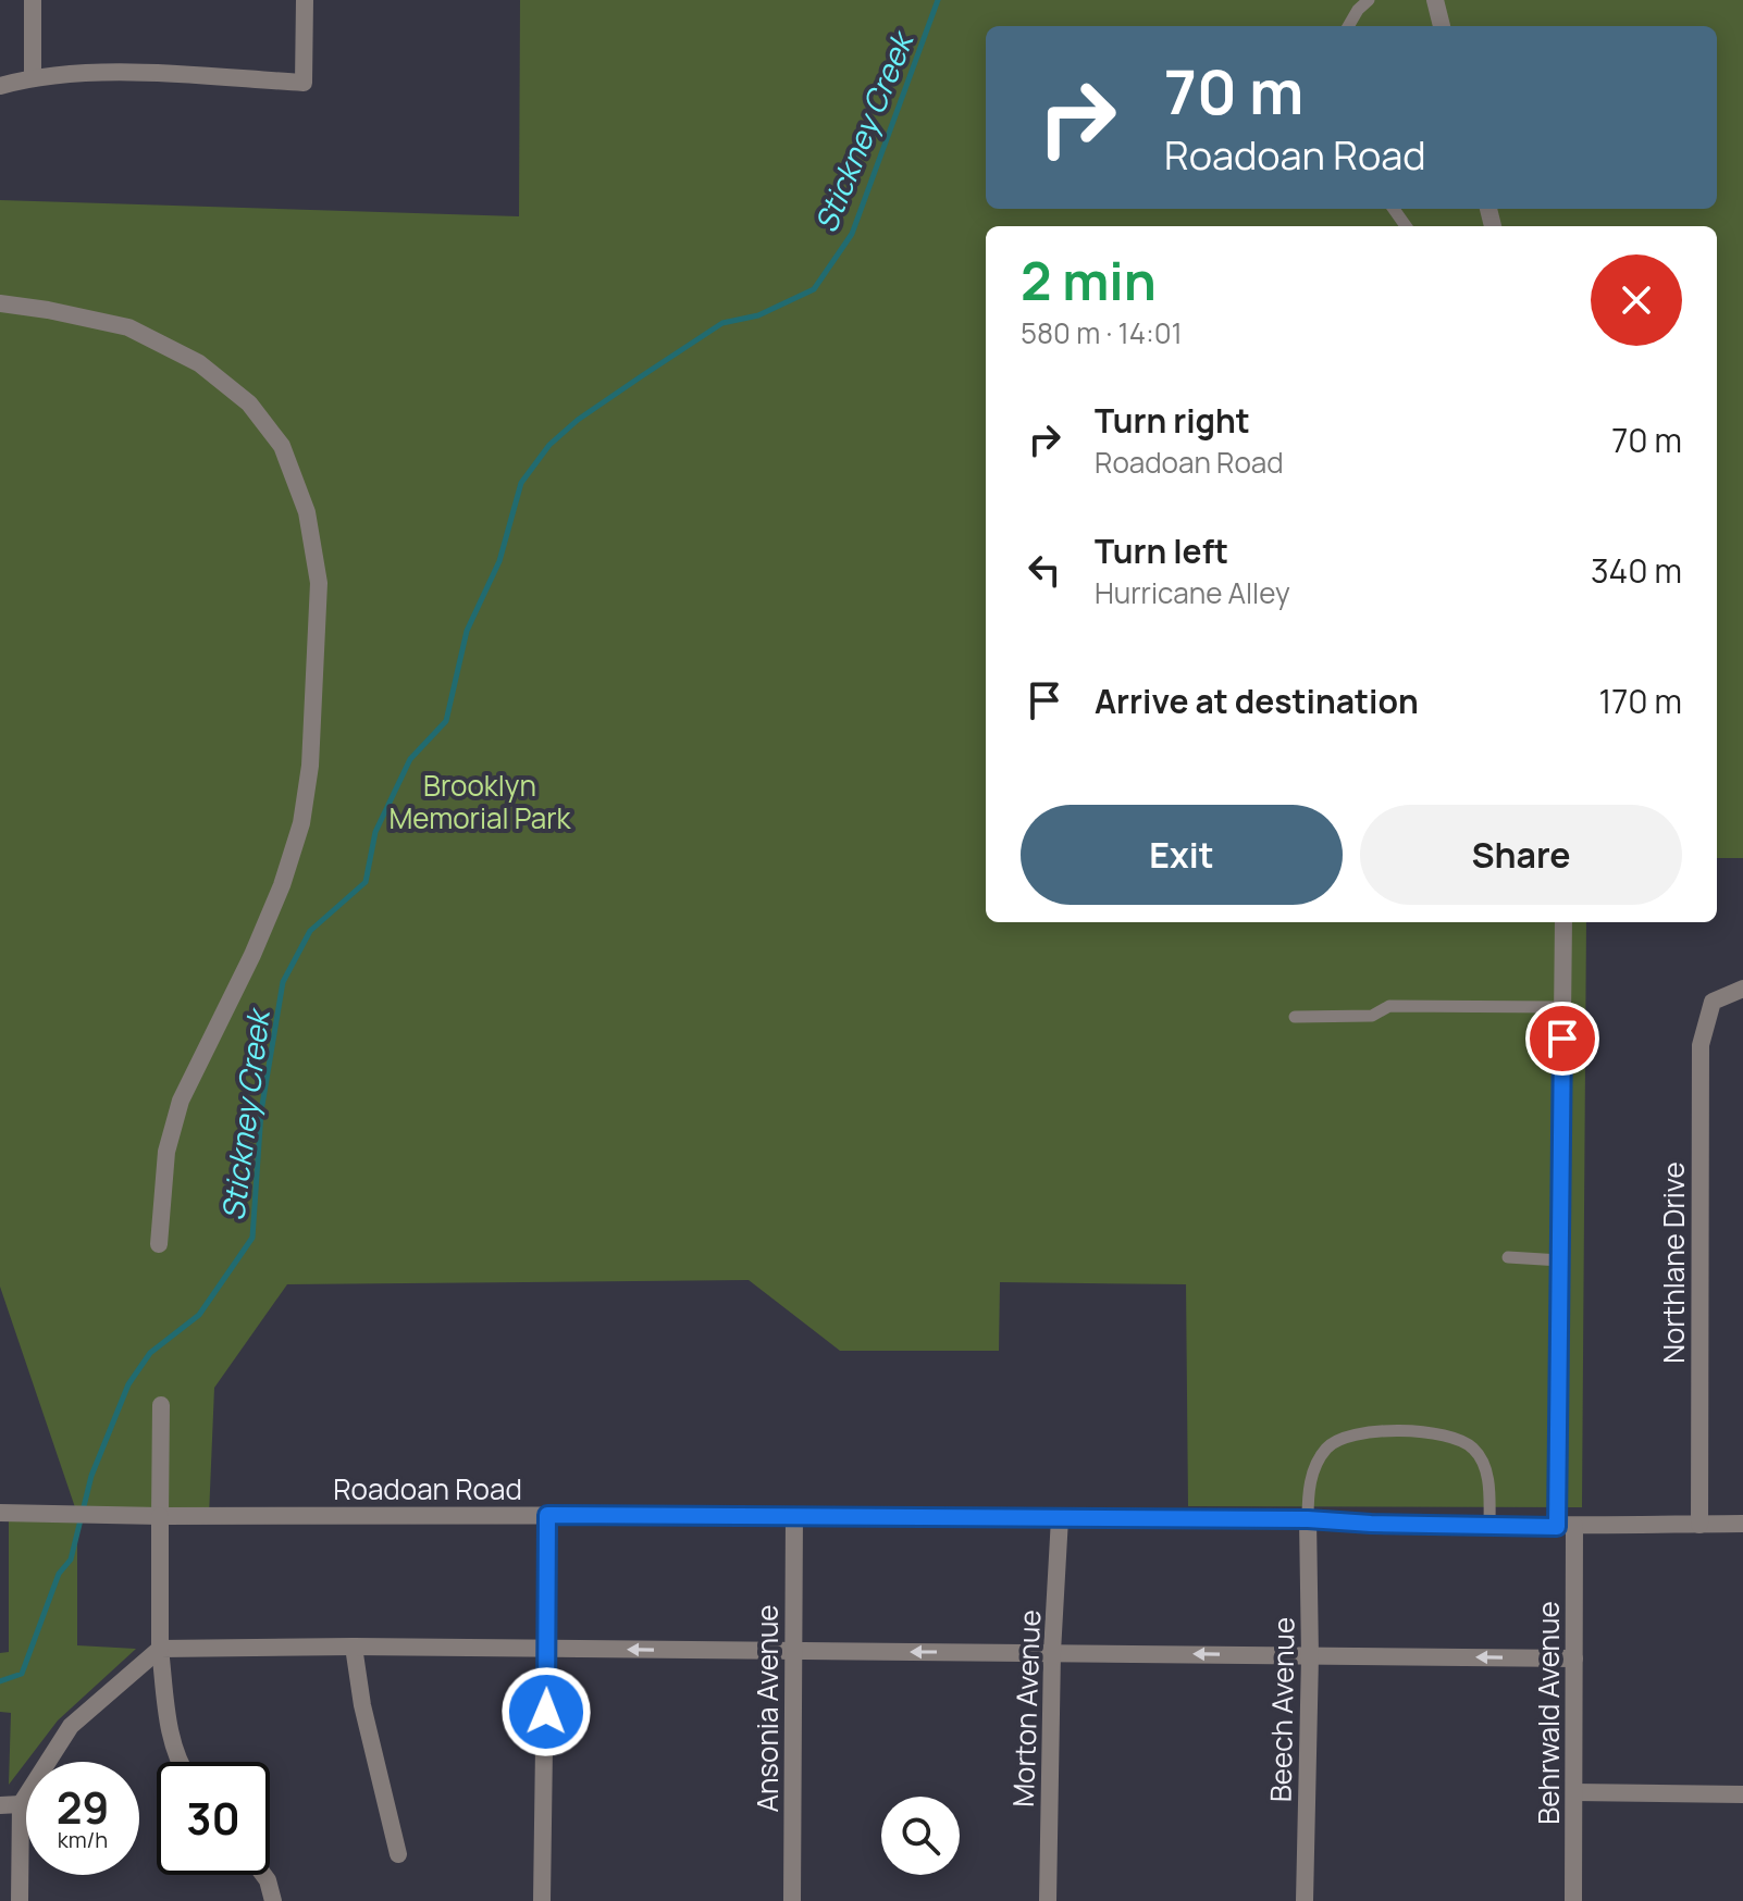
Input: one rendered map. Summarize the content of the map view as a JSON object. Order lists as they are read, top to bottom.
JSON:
{
  "streets": {
    "street": [
      "Northlane Drive",
      "Roadoan Road",
      "Ansonia Avenue",
      "Morton Avenue",
      "Beech Avenue",
      "Behrwald Avenue"
    ]
  },
  "crossings": [
    ["Northlane Drive", "Roadoan Road"],
    ["Roadoan Road", "Ansonia Avenue"],
    ["Roadoan Road", "Morton Avenue"],
    ["Roadoan Road", "Beech Avenue"],
    ["Roadoan Road", "Behrwald Avenue"]
  ],
  "water": ["Stickney Creek"],
  "parks": ["Brooklyn Memorial Park"],
  "page": {
    "turn": ["70 m", "Roadoan Road"],
    "heading": ["2 min", "580 m · 14:01"],
    "list": [
      {
        "name": "Turn right",
        "note": "Roadoan Road",
        "value": "70 m"
      },
      {
        "name": "Turn left",
        "note": "Hurricane Alley",
        "value": "340 m"
      },
      {
        "name": "Arrive at destination",
        "value": "170 m"
      }
    ],
    "buttons": ["Exit", "Share"],
    "speed": "29 km/h",
    "limit": "30"
  }
}
